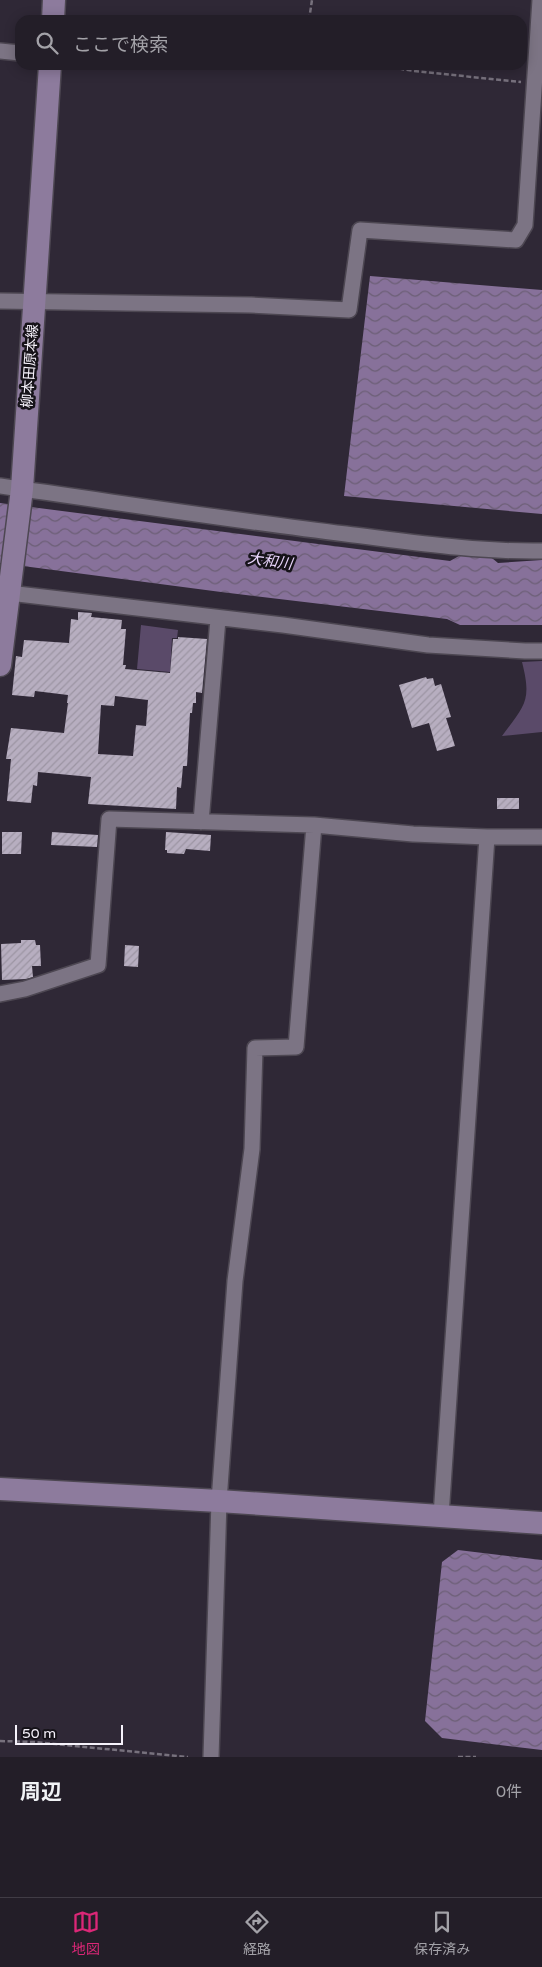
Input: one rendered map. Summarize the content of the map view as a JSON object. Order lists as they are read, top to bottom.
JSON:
{
  "streets": {
    "main road": ["柳本田原本線"]
  },
  "water": ["大和川"],
  "scale_bar": "50 m",
  "page": {
    "search": "ここで検索",
    "scale": "50 m",
    "heading": ["周辺", "0件"],
    "nav": ["地図", "経路", "保存済み"]
  }
}
